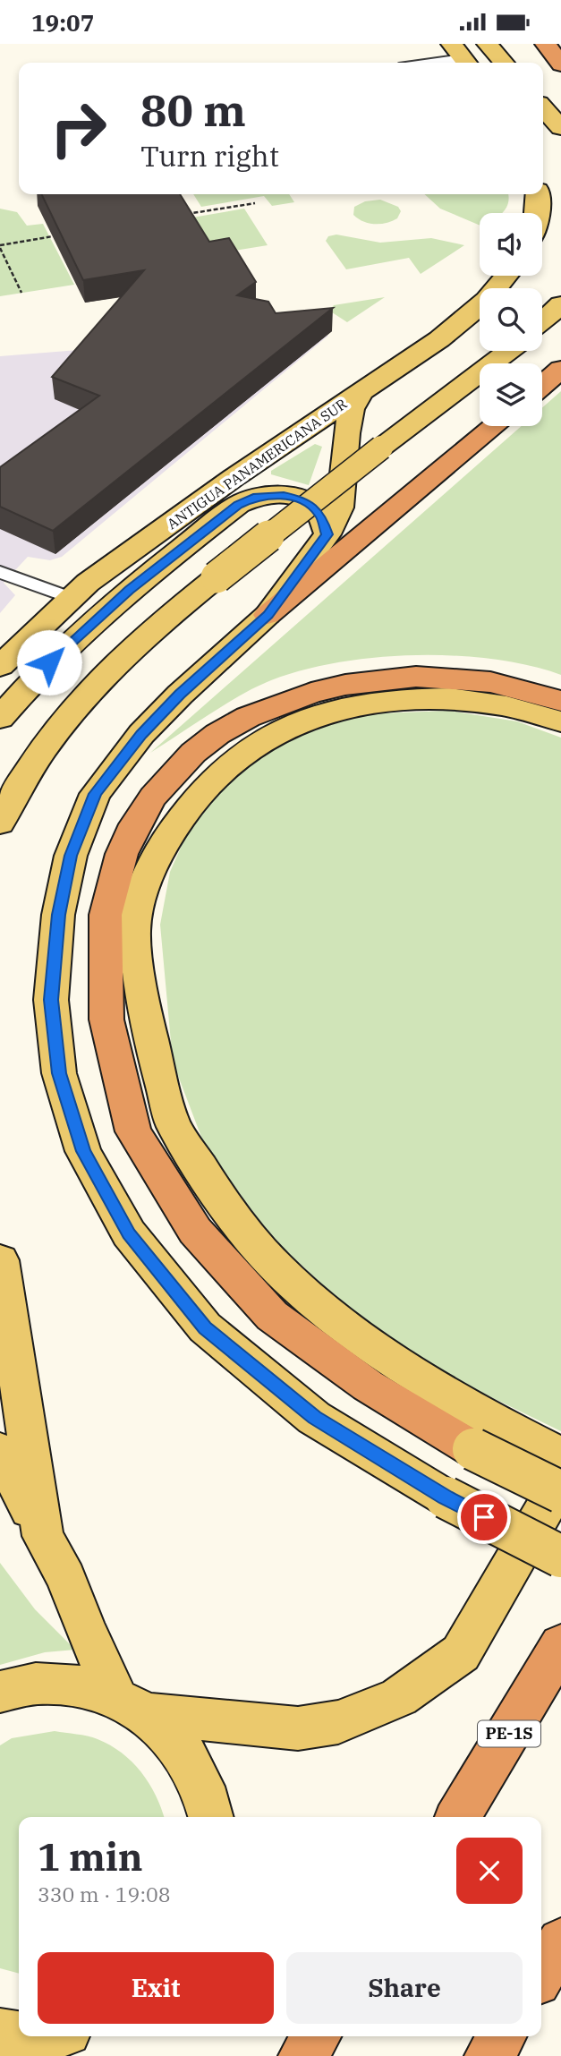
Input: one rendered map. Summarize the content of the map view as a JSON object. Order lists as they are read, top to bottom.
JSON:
{
  "streets": {
    "highway": ["PE-1S"],
    "main road": ["ANTIGUA PANAMERICANA SUR"]
  },
  "page": {
    "status": "19:07",
    "turn": ["80 m", "Turn right"],
    "heading": ["1 min", "330 m · 19:08"],
    "buttons": ["Exit", "Share"]
  }
}
